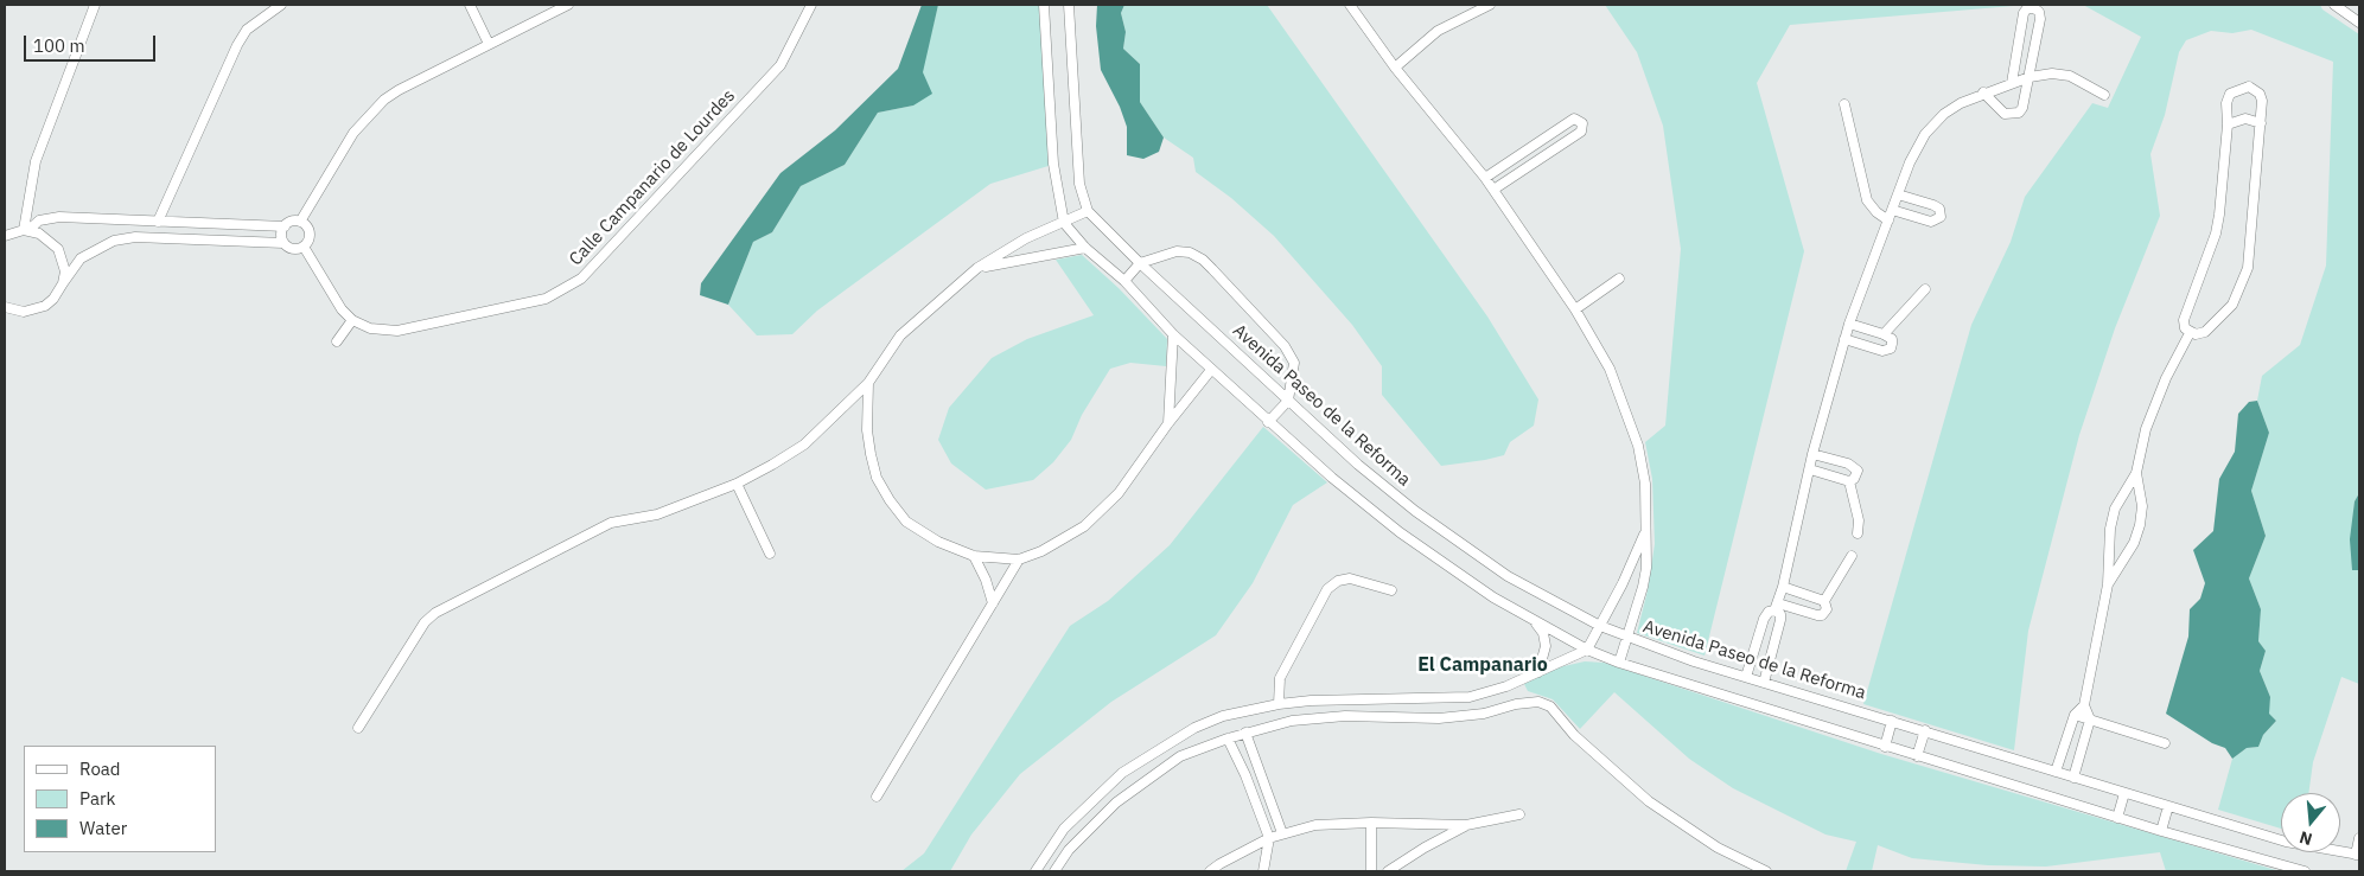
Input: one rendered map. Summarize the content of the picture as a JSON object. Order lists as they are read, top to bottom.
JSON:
{
  "streets": {
    "street": ["Calle Campanario de Lourdes", "Avenida Paseo de la Reforma"]
  },
  "districts": ["El Campanario"],
  "legend": ["Road", "Park", "Water"],
  "scale_bar": "100 m",
  "north": "bottom"
}
